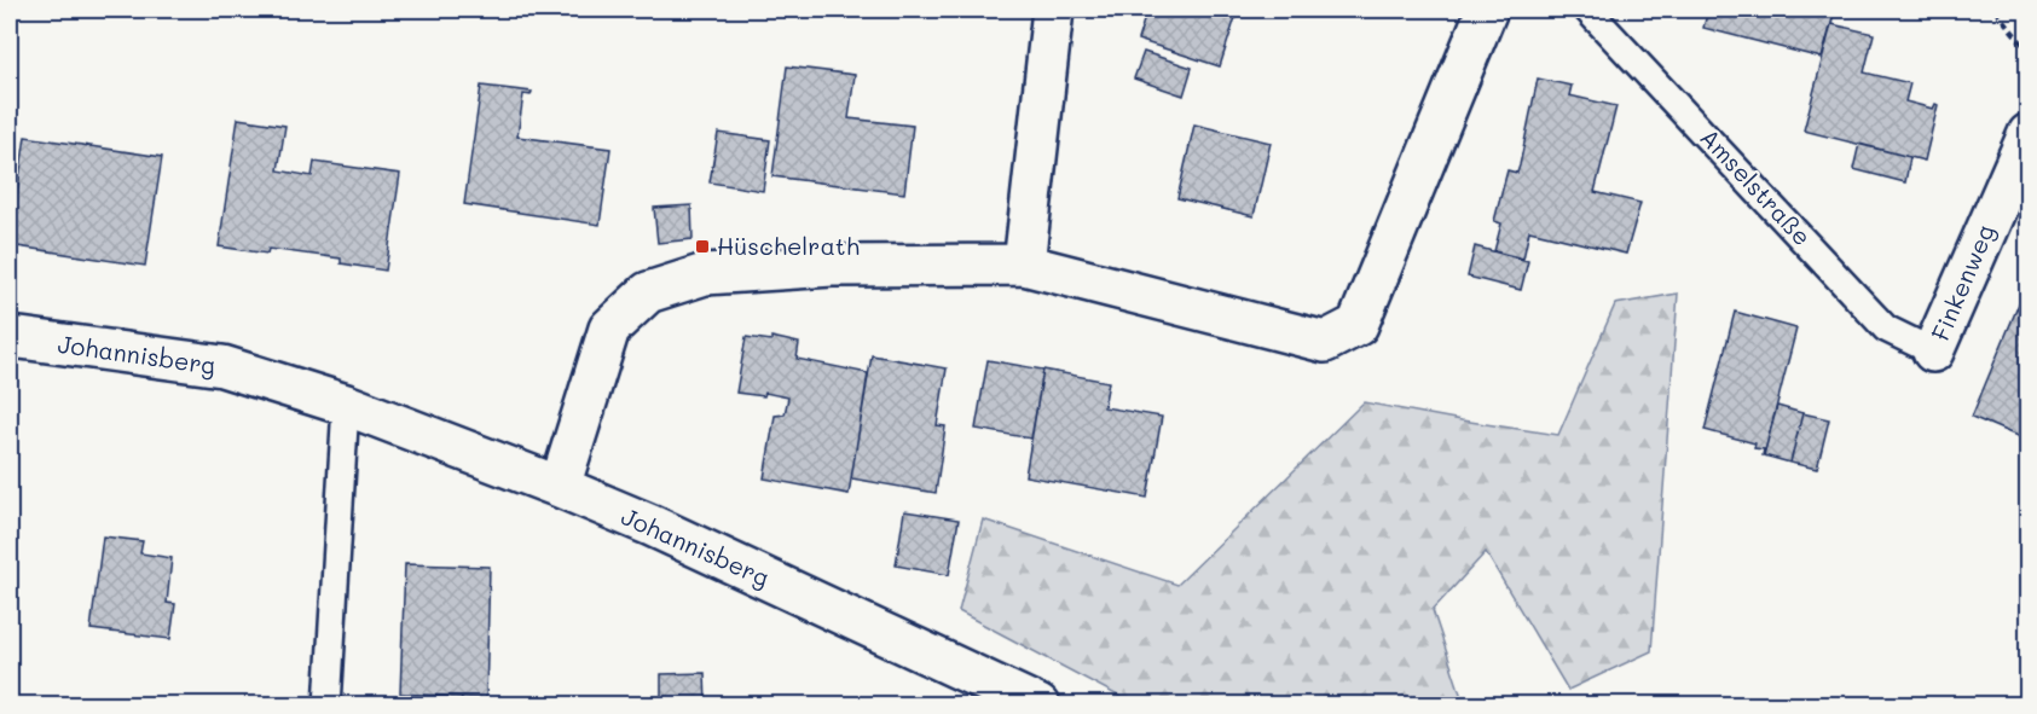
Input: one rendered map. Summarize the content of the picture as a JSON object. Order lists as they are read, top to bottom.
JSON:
{
  "streets": {
    "street": ["Finkenweg", "Johannisberg"],
    "lane": ["Amselstraße"]
  },
  "crossings": [
    ["Amselstraße", "Finkenweg"]
  ],
  "places": {
    "transit": ["Hüschelrath"]
  }
}
